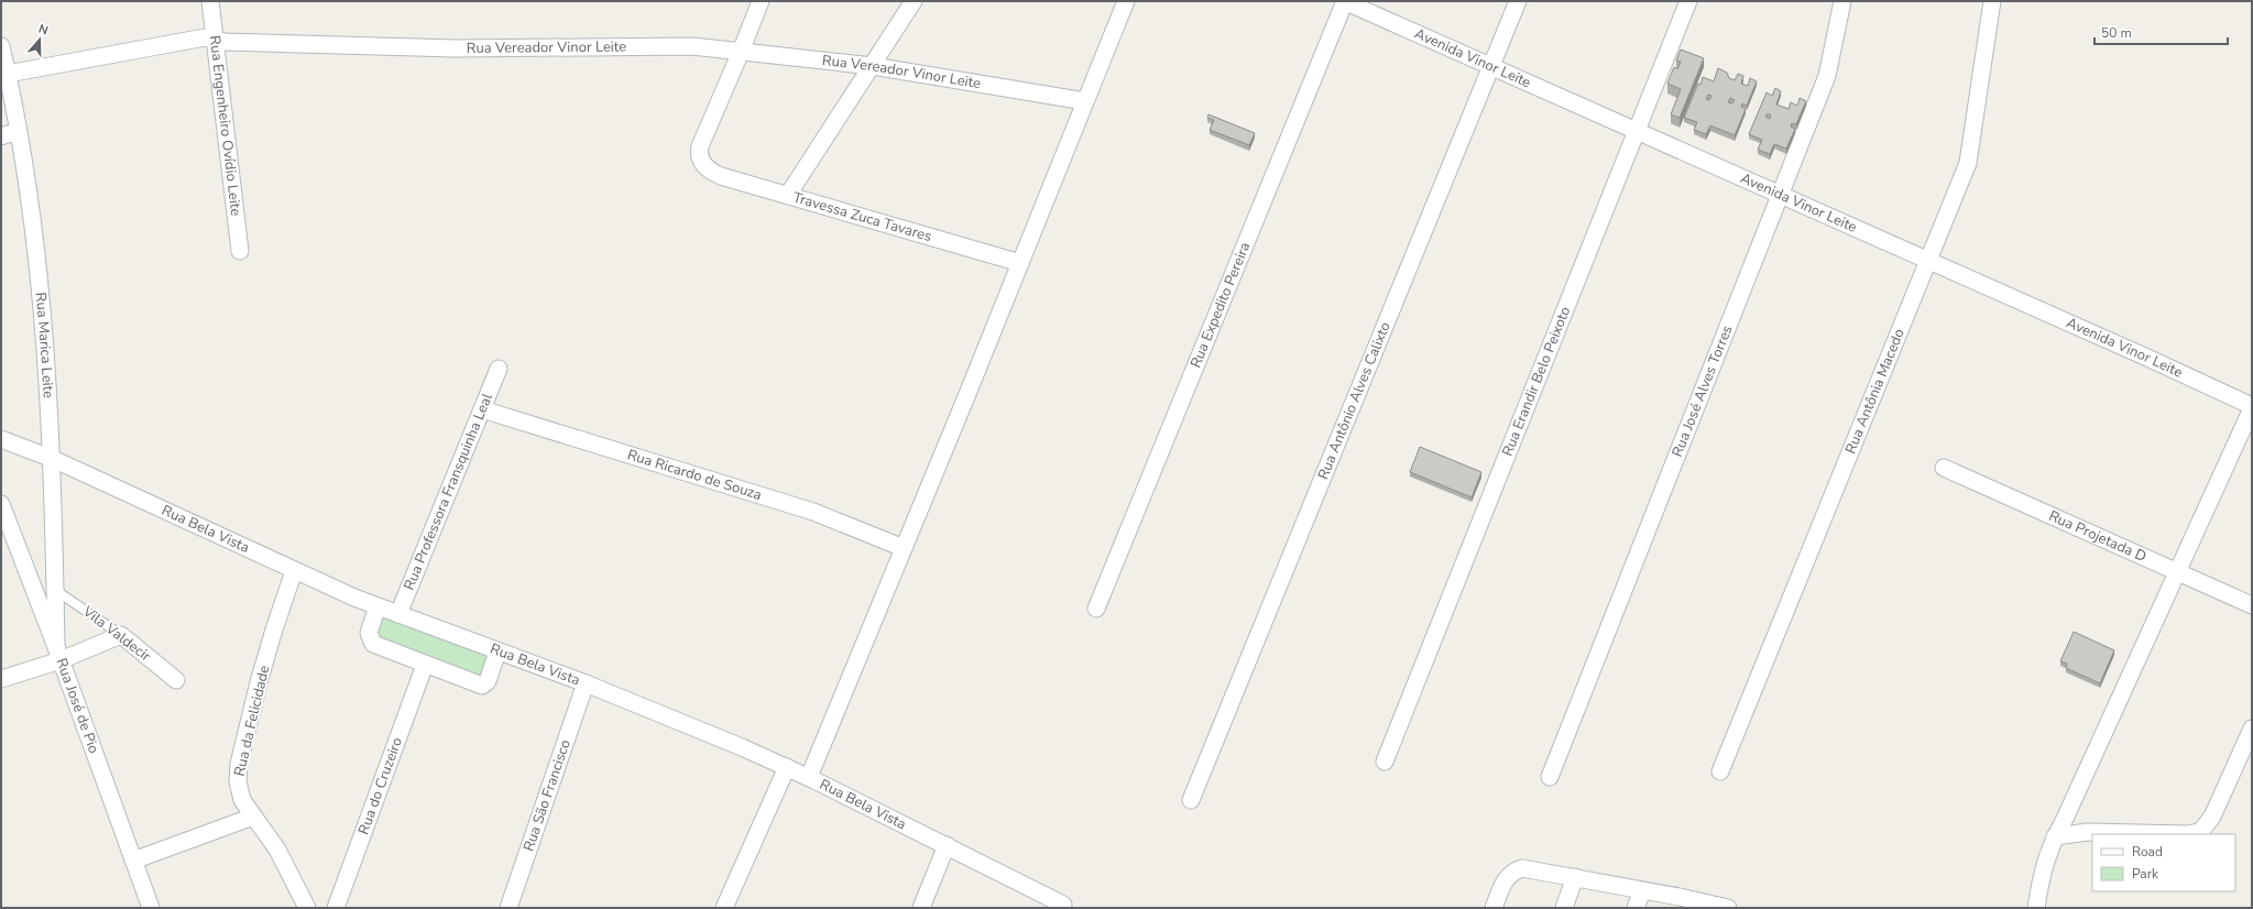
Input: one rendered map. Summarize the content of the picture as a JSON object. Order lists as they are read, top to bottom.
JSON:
{
  "streets": {
    "street": [
      "Rua Vereador Vinor Leite",
      "Avenida Vinor Leite",
      "Rua Engenheiro Ovídio Leite",
      "Travessa Zuca Tavares",
      "Rua Expedito Pereira",
      "Rua Marica Leite",
      "Rua Erandir Belo Peixoto",
      "Rua José Alves Torres",
      "Rua Antônia Macedo",
      "Rua Antônio Alves Calixto",
      "Rua Ricardo de Souza",
      "Rua Professora Fransquinha Leal",
      "Rua Bela Vista",
      "Rua Projetada D",
      "Vila Valdecir",
      "Rua José de Pio",
      "Rua da Felicidade",
      "Rua do Cruzeiro",
      "Rua São Francisco"
    ]
  },
  "crossings": [
    ["Rua Vereador Vinor Leite", "Rua Engenheiro Ovídio Leite"],
    ["Rua Vereador Vinor Leite", "Travessa Zuca Tavares"],
    ["Rua Vereador Vinor Leite", "Rua Marica Leite"],
    ["Avenida Vinor Leite", "Rua Expedito Pereira"],
    ["Avenida Vinor Leite", "Rua Erandir Belo Peixoto"],
    ["Avenida Vinor Leite", "Rua José Alves Torres"],
    ["Avenida Vinor Leite", "Rua Antônia Macedo"],
    ["Avenida Vinor Leite", "Rua Antônio Alves Calixto"],
    ["Rua Marica Leite", "Rua Bela Vista"],
    ["Rua Marica Leite", "Vila Valdecir"],
    ["Rua Marica Leite", "Rua José de Pio"],
    ["Rua Ricardo de Souza", "Rua Professora Fransquinha Leal"],
    ["Rua Professora Fransquinha Leal", "Rua Bela Vista"],
    ["Rua Bela Vista", "Rua da Felicidade"],
    ["Rua Bela Vista", "Rua São Francisco"]
  ],
  "legend": ["Road", "Park"],
  "scale_bar": "50 m",
  "north": "top"
}
